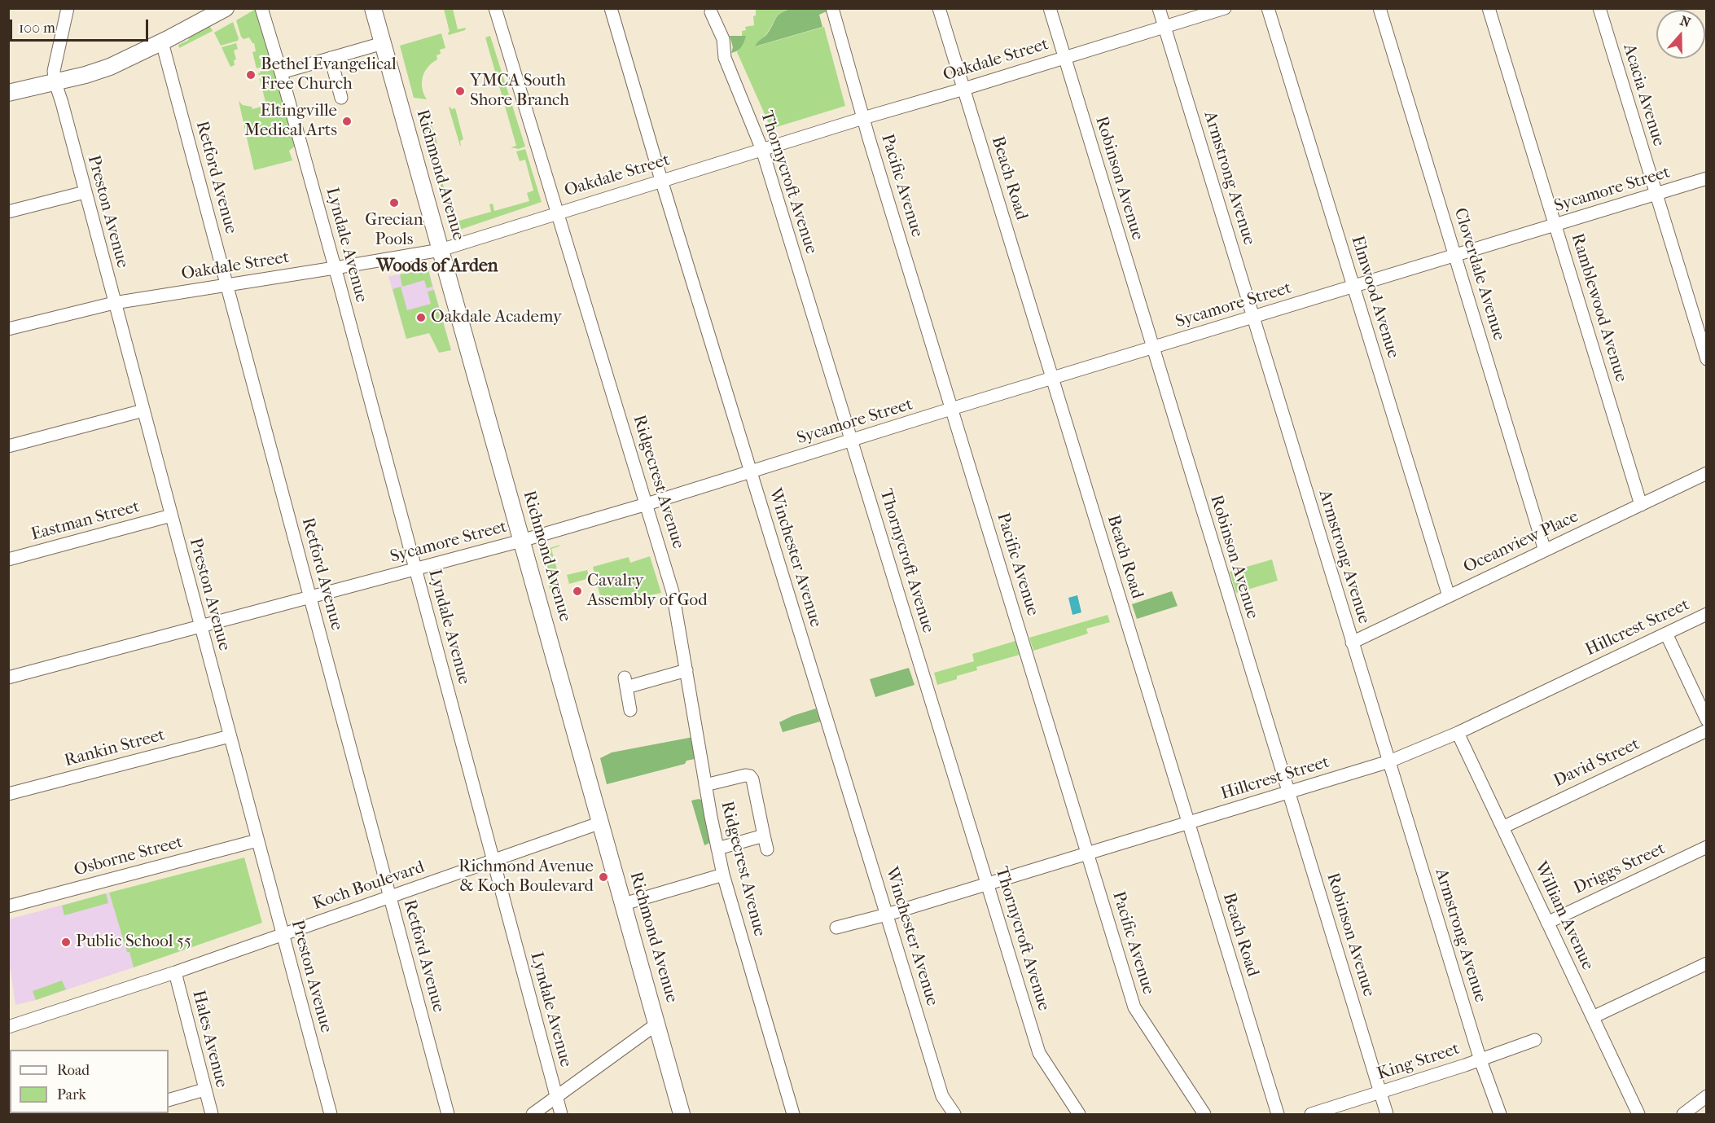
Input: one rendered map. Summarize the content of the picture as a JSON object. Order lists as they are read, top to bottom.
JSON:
{
  "streets": {
    "main road": ["Richmond Avenue"],
    "street": [
      "Oakdale Street",
      "Acacia Avenue",
      "Retford Avenue",
      "Beach Road",
      "Robinson Avenue",
      "Armstrong Avenue",
      "Thornycroft Avenue",
      "Pacific Avenue",
      "Sycamore Street",
      "Preston Avenue",
      "Lyndale Avenue",
      "Cloverdale Avenue",
      "Elmwood Avenue",
      "Ramblewood Avenue",
      "Ridgecrest Avenue",
      "Eastman Street",
      "Oceanview Place",
      "Winchester Avenue",
      "Hillcrest Street",
      "Rankin Street",
      "David Street",
      "Osborne Street",
      "Driggs Street",
      "Koch Boulevard",
      "William Avenue",
      "Hales Avenue",
      "King Street"
    ]
  },
  "crossings": [
    ["Oakdale Street", "Richmond Avenue"],
    ["Oakdale Street", "Retford Avenue"],
    ["Oakdale Street", "Beach Road"],
    ["Oakdale Street", "Robinson Avenue"],
    ["Oakdale Street", "Armstrong Avenue"],
    ["Oakdale Street", "Thornycroft Avenue"],
    ["Oakdale Street", "Pacific Avenue"],
    ["Oakdale Street", "Preston Avenue"],
    ["Oakdale Street", "Lyndale Avenue"],
    ["Oakdale Street", "Ridgecrest Avenue"],
    ["Oakdale Street", "Winchester Avenue"],
    ["Acacia Avenue", "Sycamore Street"],
    ["Richmond Avenue", "Sycamore Street"],
    ["Richmond Avenue", "Koch Boulevard"],
    ["Retford Avenue", "Sycamore Street"],
    ["Retford Avenue", "Koch Boulevard"],
    ["Beach Road", "Sycamore Street"],
    ["Beach Road", "Hillcrest Street"],
    ["Robinson Avenue", "Sycamore Street"],
    ["Robinson Avenue", "Hillcrest Street"],
    ["Robinson Avenue", "King Street"],
    ["Armstrong Avenue", "Sycamore Street"],
    ["Armstrong Avenue", "Oceanview Place"],
    ["Armstrong Avenue", "Hillcrest Street"],
    ["Armstrong Avenue", "King Street"],
    ["Thornycroft Avenue", "Sycamore Street"],
    ["Thornycroft Avenue", "Hillcrest Street"],
    ["Pacific Avenue", "Sycamore Street"],
    ["Pacific Avenue", "Hillcrest Street"],
    ["Sycamore Street", "Preston Avenue"],
    ["Sycamore Street", "Lyndale Avenue"],
    ["Sycamore Street", "Cloverdale Avenue"],
    ["Sycamore Street", "Elmwood Avenue"],
    ["Sycamore Street", "Ramblewood Avenue"],
    ["Sycamore Street", "Ridgecrest Avenue"],
    ["Sycamore Street", "Winchester Avenue"],
    ["Preston Avenue", "Eastman Street"],
    ["Preston Avenue", "Rankin Street"],
    ["Preston Avenue", "Osborne Street"],
    ["Preston Avenue", "Koch Boulevard"],
    ["Lyndale Avenue", "Koch Boulevard"],
    ["Cloverdale Avenue", "Oceanview Place"],
    ["Elmwood Avenue", "Oceanview Place"],
    ["Ramblewood Avenue", "Oceanview Place"],
    ["Winchester Avenue", "Hillcrest Street"],
    ["Hillcrest Street", "William Avenue"],
    ["David Street", "William Avenue"],
    ["Driggs Street", "William Avenue"],
    ["Koch Boulevard", "Hales Avenue"]
  ],
  "districts": ["Woods of Arden"],
  "places": [
    "Bethel Evangelical Free Church",
    "YMCA South Shore Branch",
    "Eltingville Medical Arts",
    "Grecian Pools",
    "Oakdale Academy",
    "Cavalry Assembly of God",
    "Richmond Avenue & Koch Boulevard",
    "Public School 55"
  ],
  "legend": ["Road", "Park"],
  "scale_bar": "100 m",
  "north": "top"
}
